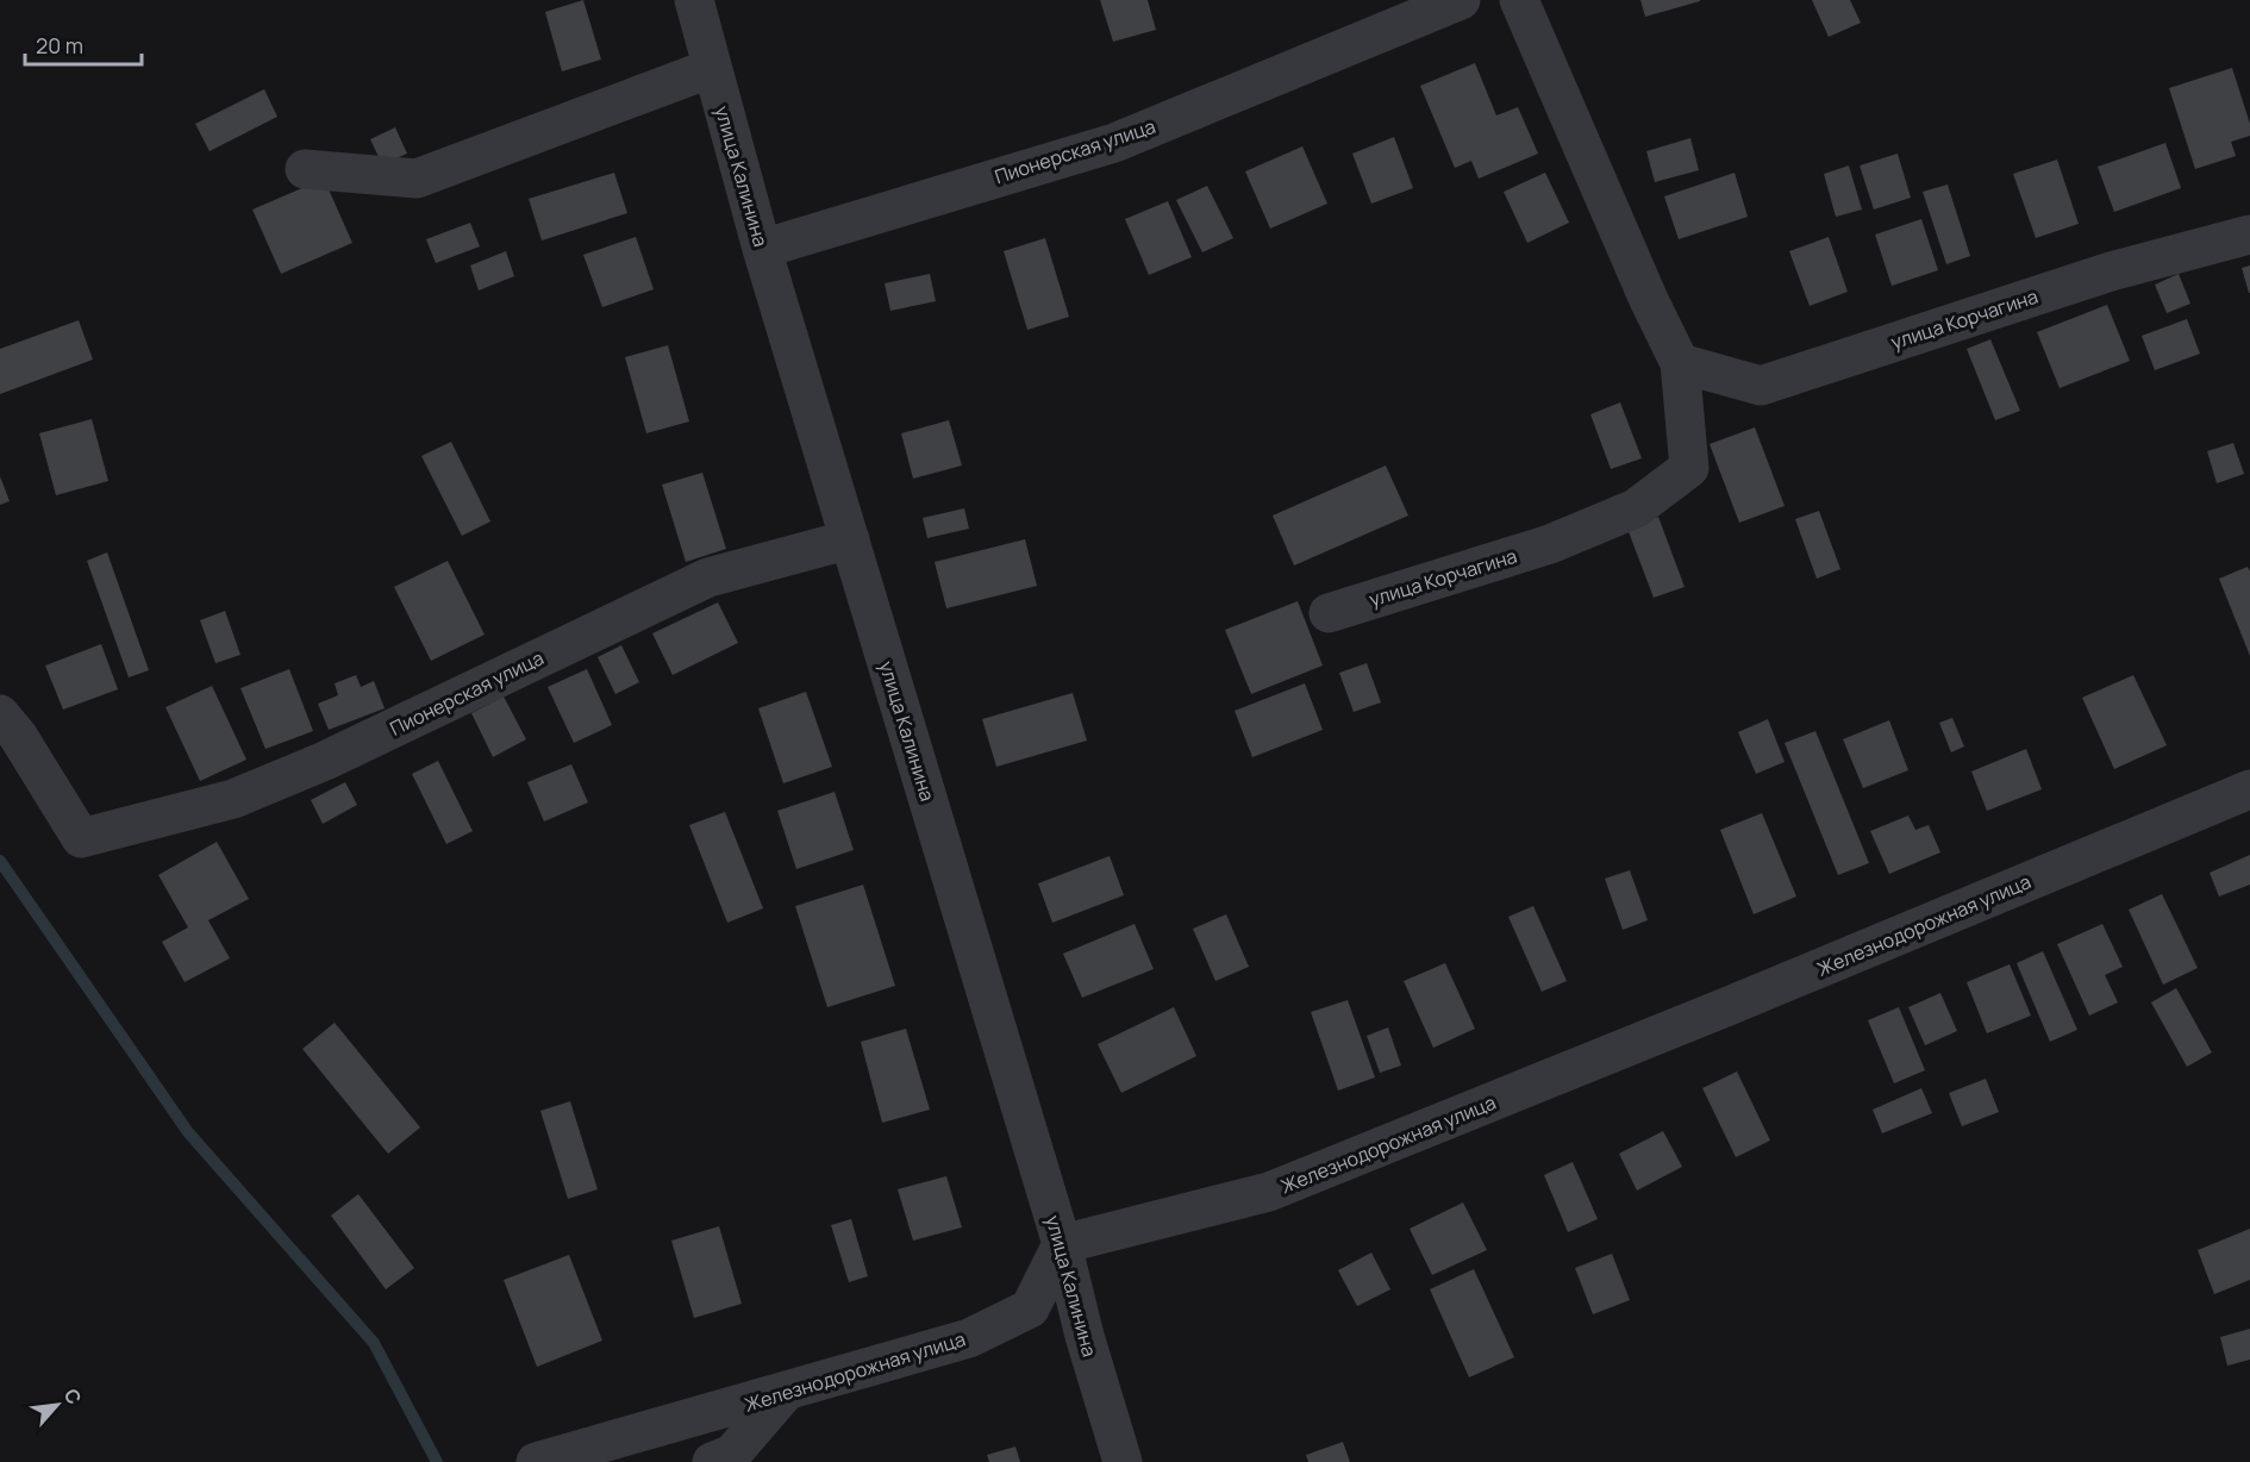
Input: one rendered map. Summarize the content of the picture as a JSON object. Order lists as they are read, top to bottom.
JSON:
{
  "streets": {
    "street": [
      "Пионерская улица",
      "улица Калинина",
      "улица Корчагина",
      "Железнодорожная улица"
    ]
  },
  "crossings": [
    ["Пионерская улица", "улица Калинина"],
    ["улица Калинина", "Железнодорожная улица"]
  ],
  "scale_bar": "20 m",
  "north": "top right"
}
